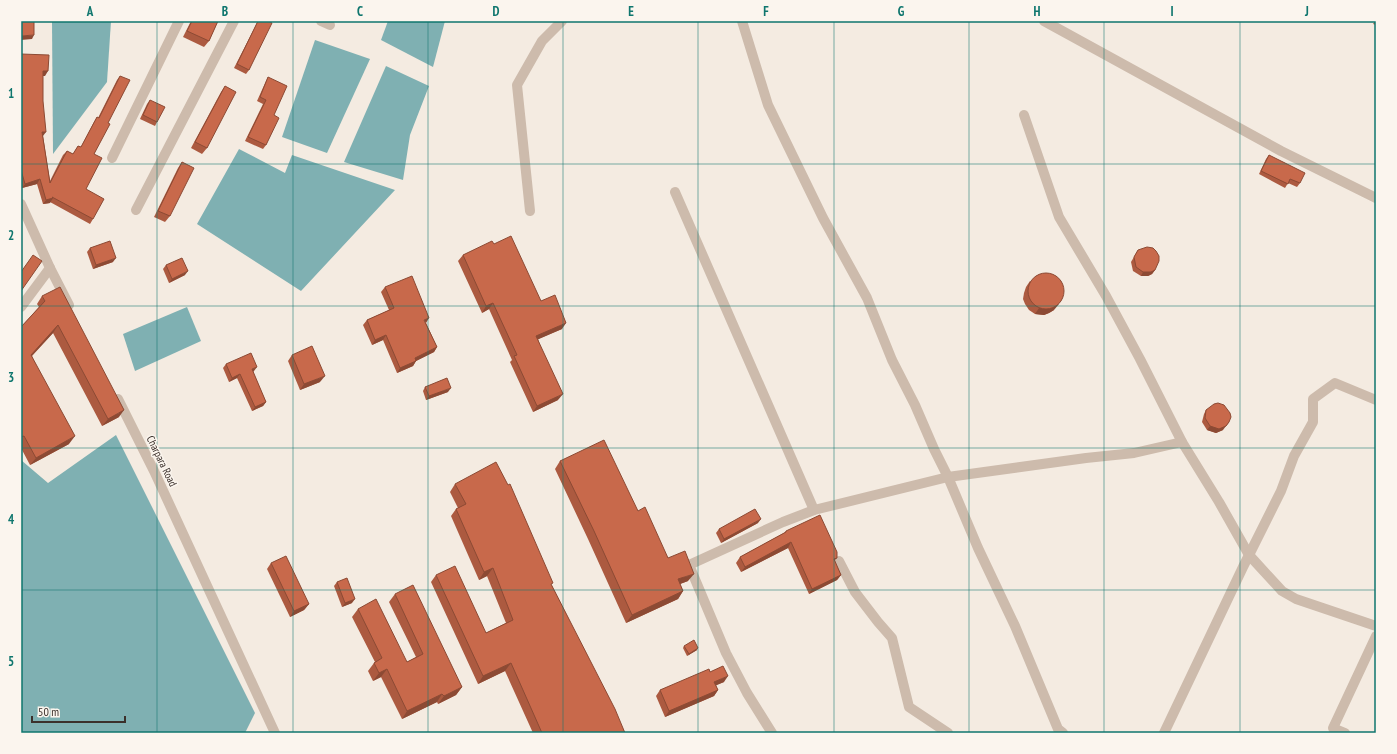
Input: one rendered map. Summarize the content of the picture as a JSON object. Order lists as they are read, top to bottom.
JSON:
{
  "streets": {
    "street": ["Charpara Road"]
  },
  "scale_bar": "50 m",
  "grid": {
    "columns": [
      "A",
      "B",
      "C",
      "D",
      "E",
      "F",
      "G",
      "H",
      "I",
      "J"
    ],
    "rows": [
      "1",
      "2",
      "3",
      "4",
      "5"
    ]
  }
}
